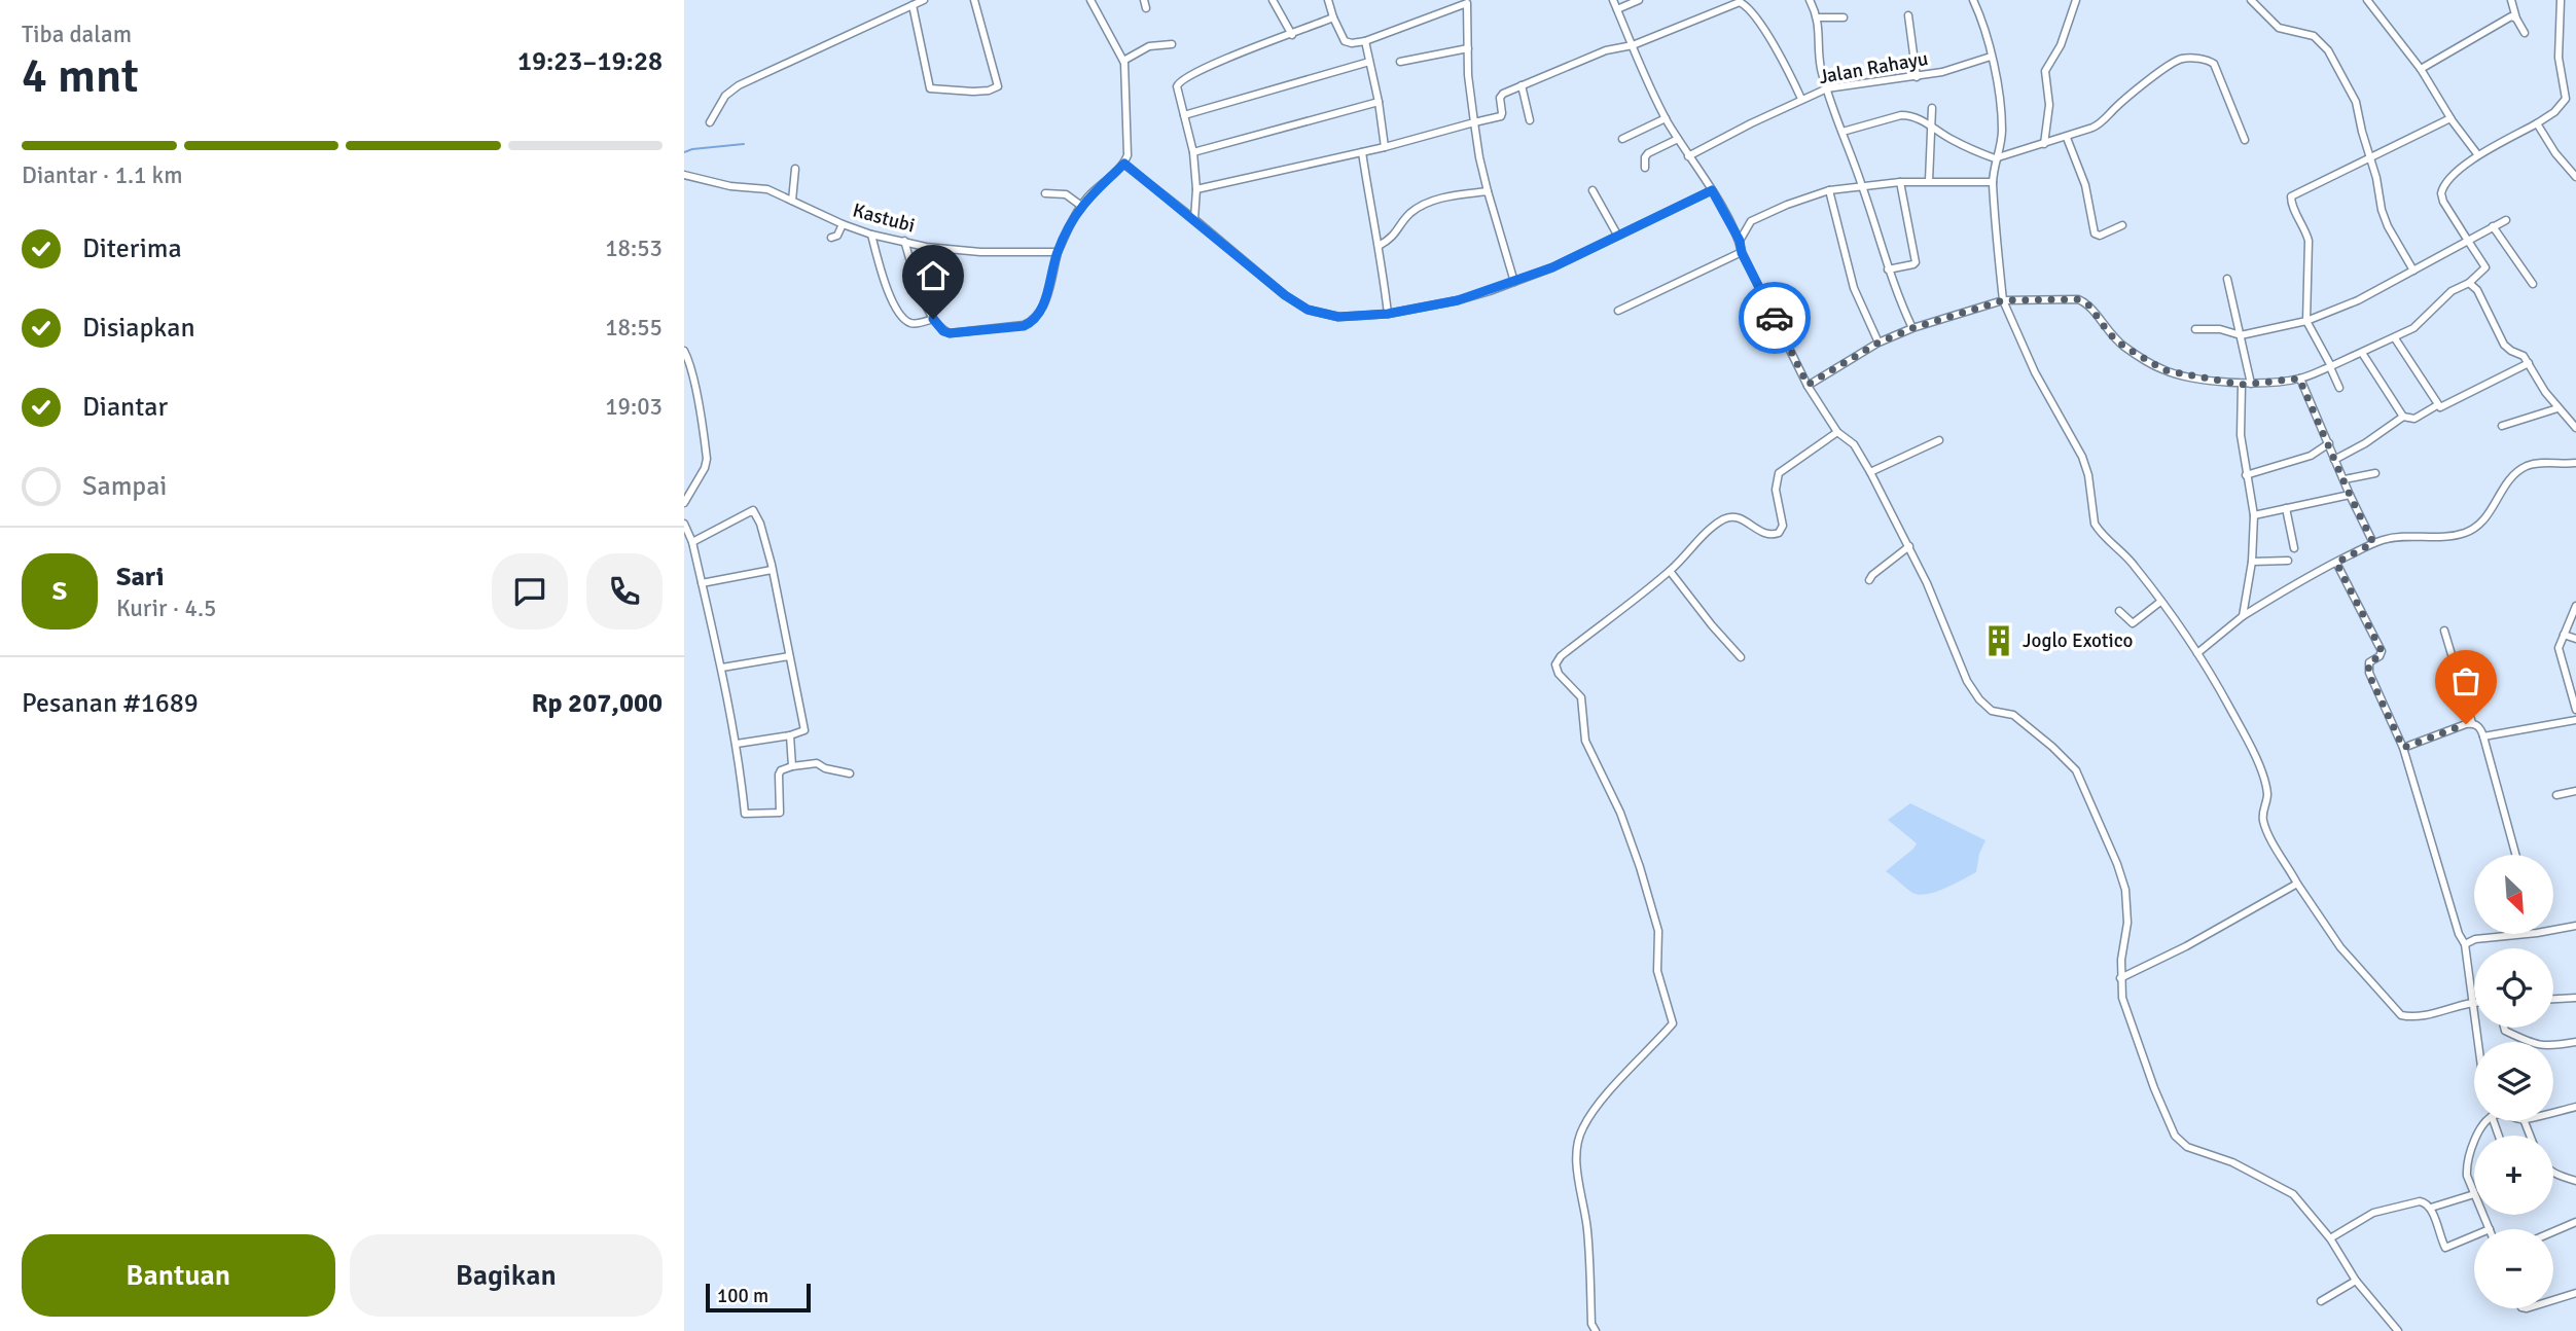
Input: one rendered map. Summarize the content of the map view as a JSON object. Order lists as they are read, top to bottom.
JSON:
{
  "streets": {
    "street": ["Jalan Rahayu", "Kastubi"]
  },
  "places": {
    "building": ["Joglo Exotico"]
  },
  "scale_bar": "100 m",
  "north": "bottom right",
  "page": {
    "heading": ["4 mnt", "Tiba dalam", "19:23–19:28"],
    "panel": [
      "Sari",
      "Kurir · 4.5",
      "Pesanan #1689",
      "Rp 207,000"
    ],
    "bar": "Diantar · 1.1 km",
    "list": [
      ["Diterima", "18:53"],
      ["Disiapkan", "18:55"],
      ["Diantar", "19:03"],
      "Sampai"
    ],
    "round": "S",
    "map_buttons": ["+", "−"],
    "buttons": ["Bantuan", "Bagikan"],
    "scale": "100 m"
  }
}
